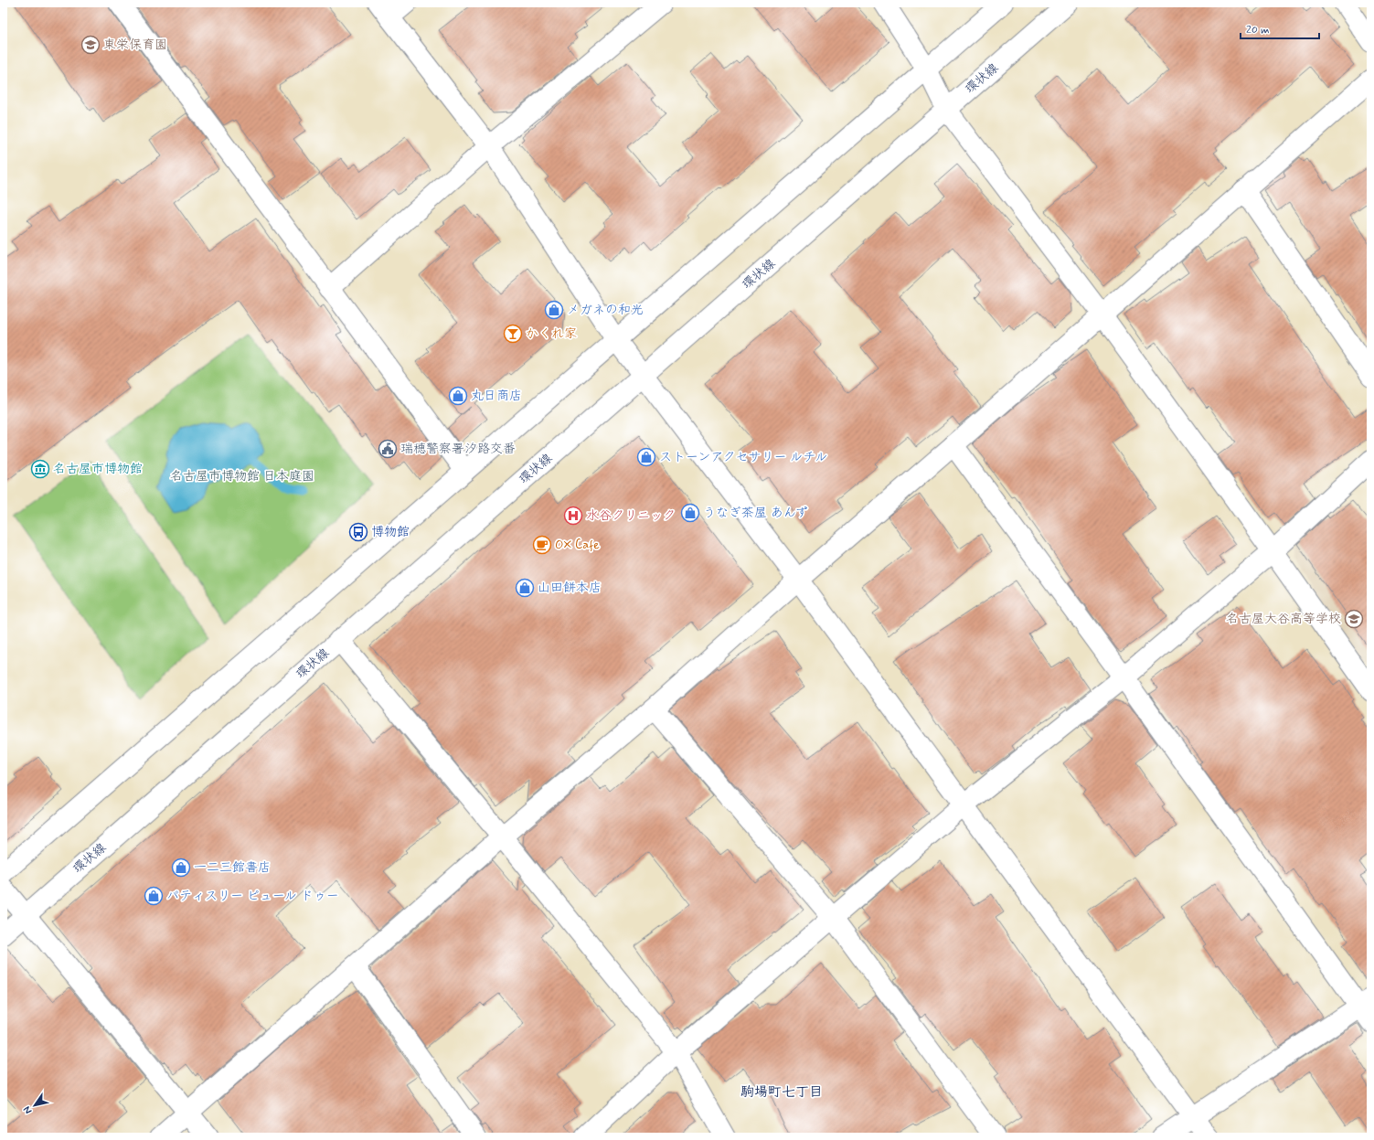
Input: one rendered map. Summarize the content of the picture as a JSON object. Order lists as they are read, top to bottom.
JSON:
{
  "streets": {
    "street": ["環状線"]
  },
  "districts": ["駒場町七丁目"],
  "parks": ["名古屋市博物館 日本庭園"],
  "places": {
    "school or university": ["東栄保育園", "名古屋大谷高等学校"],
    "shop": [
      "メガネの和光",
      "丸日商店",
      "ストーンアクセサリー ルチル",
      "うなぎ茶屋 あんず",
      "山田餅本店",
      "一二三館書店",
      "パティスリー ピュール ドゥー"
    ],
    "bar": ["かくれ家"],
    "public building": ["瑞穂警察署汐路交番"],
    "museum": ["名古屋市博物館"],
    "hospital": ["水谷クリニック"],
    "bus stop": ["博物館"],
    "cafe": ["OX Cafe"]
  },
  "scale_bar": "20 m",
  "north": "bottom left"
}
